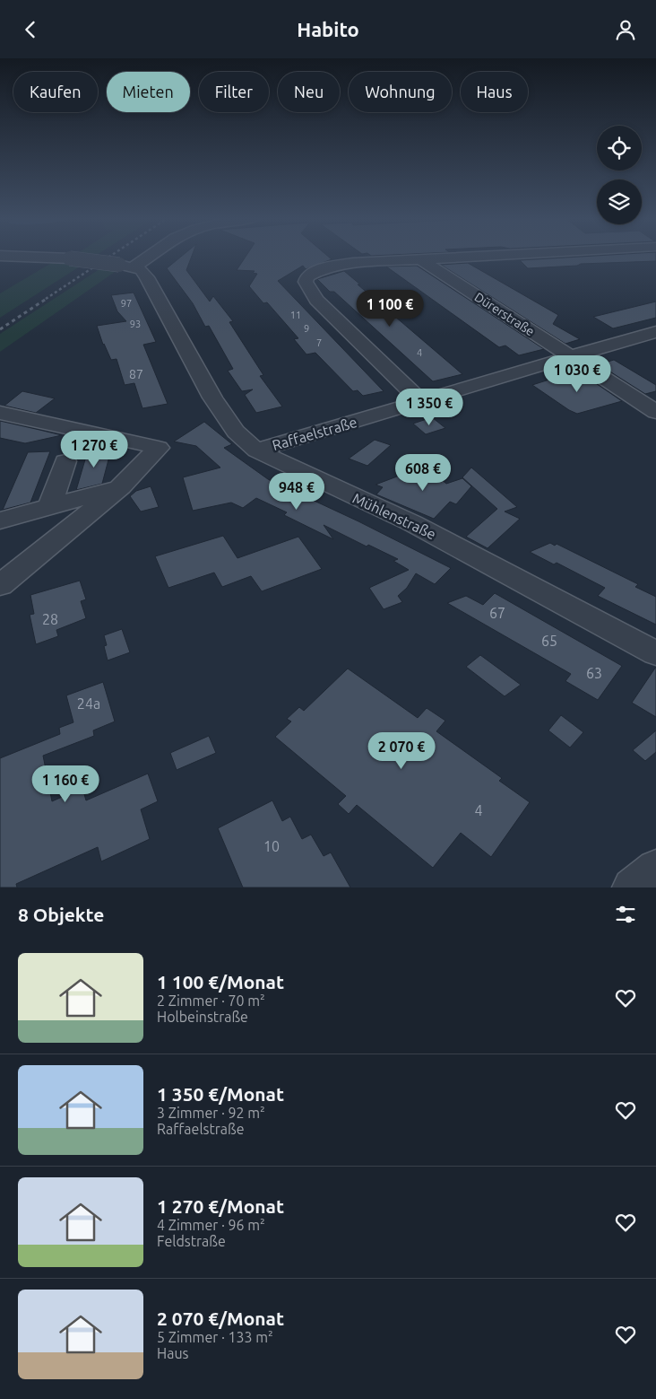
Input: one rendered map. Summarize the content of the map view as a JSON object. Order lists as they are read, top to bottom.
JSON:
{
  "streets": {
    "street": ["Dürerstraße", "Raffaelstraße", "Mühlenstraße"]
  },
  "crossings": [
    ["Dürerstraße", "Raffaelstraße"],
    ["Raffaelstraße", "Mühlenstraße"]
  ],
  "house_numbers": [
    "97",
    "11",
    "93",
    "9",
    "7",
    "4",
    "87",
    "67",
    "28",
    "65",
    "63",
    "24a",
    "4",
    "10"
  ],
  "page": {
    "header": "Habito",
    "chip": [
      "Kaufen",
      "Mieten",
      "Filter",
      "Neu",
      "Wohnung",
      "Haus"
    ],
    "price": [
      "1 100 €",
      "1 030 €",
      "1 350 €",
      "1 270 €",
      "608 €",
      "948 €",
      "2 070 €",
      "1 160 €"
    ],
    "heading": "8 Objekte",
    "list": [
      {
        "name": "1 100 €/Monat",
        "note": "2 Zimmer · 70 m² · Holbeinstraße"
      },
      {
        "name": "1 350 €/Monat",
        "note": "3 Zimmer · 92 m² · Raffaelstraße"
      },
      {
        "name": "1 270 €/Monat",
        "note": "4 Zimmer · 96 m² · Feldstraße"
      },
      {
        "name": "2 070 €/Monat",
        "note": "5 Zimmer · 133 m² · Haus"
      }
    ]
  }
}
